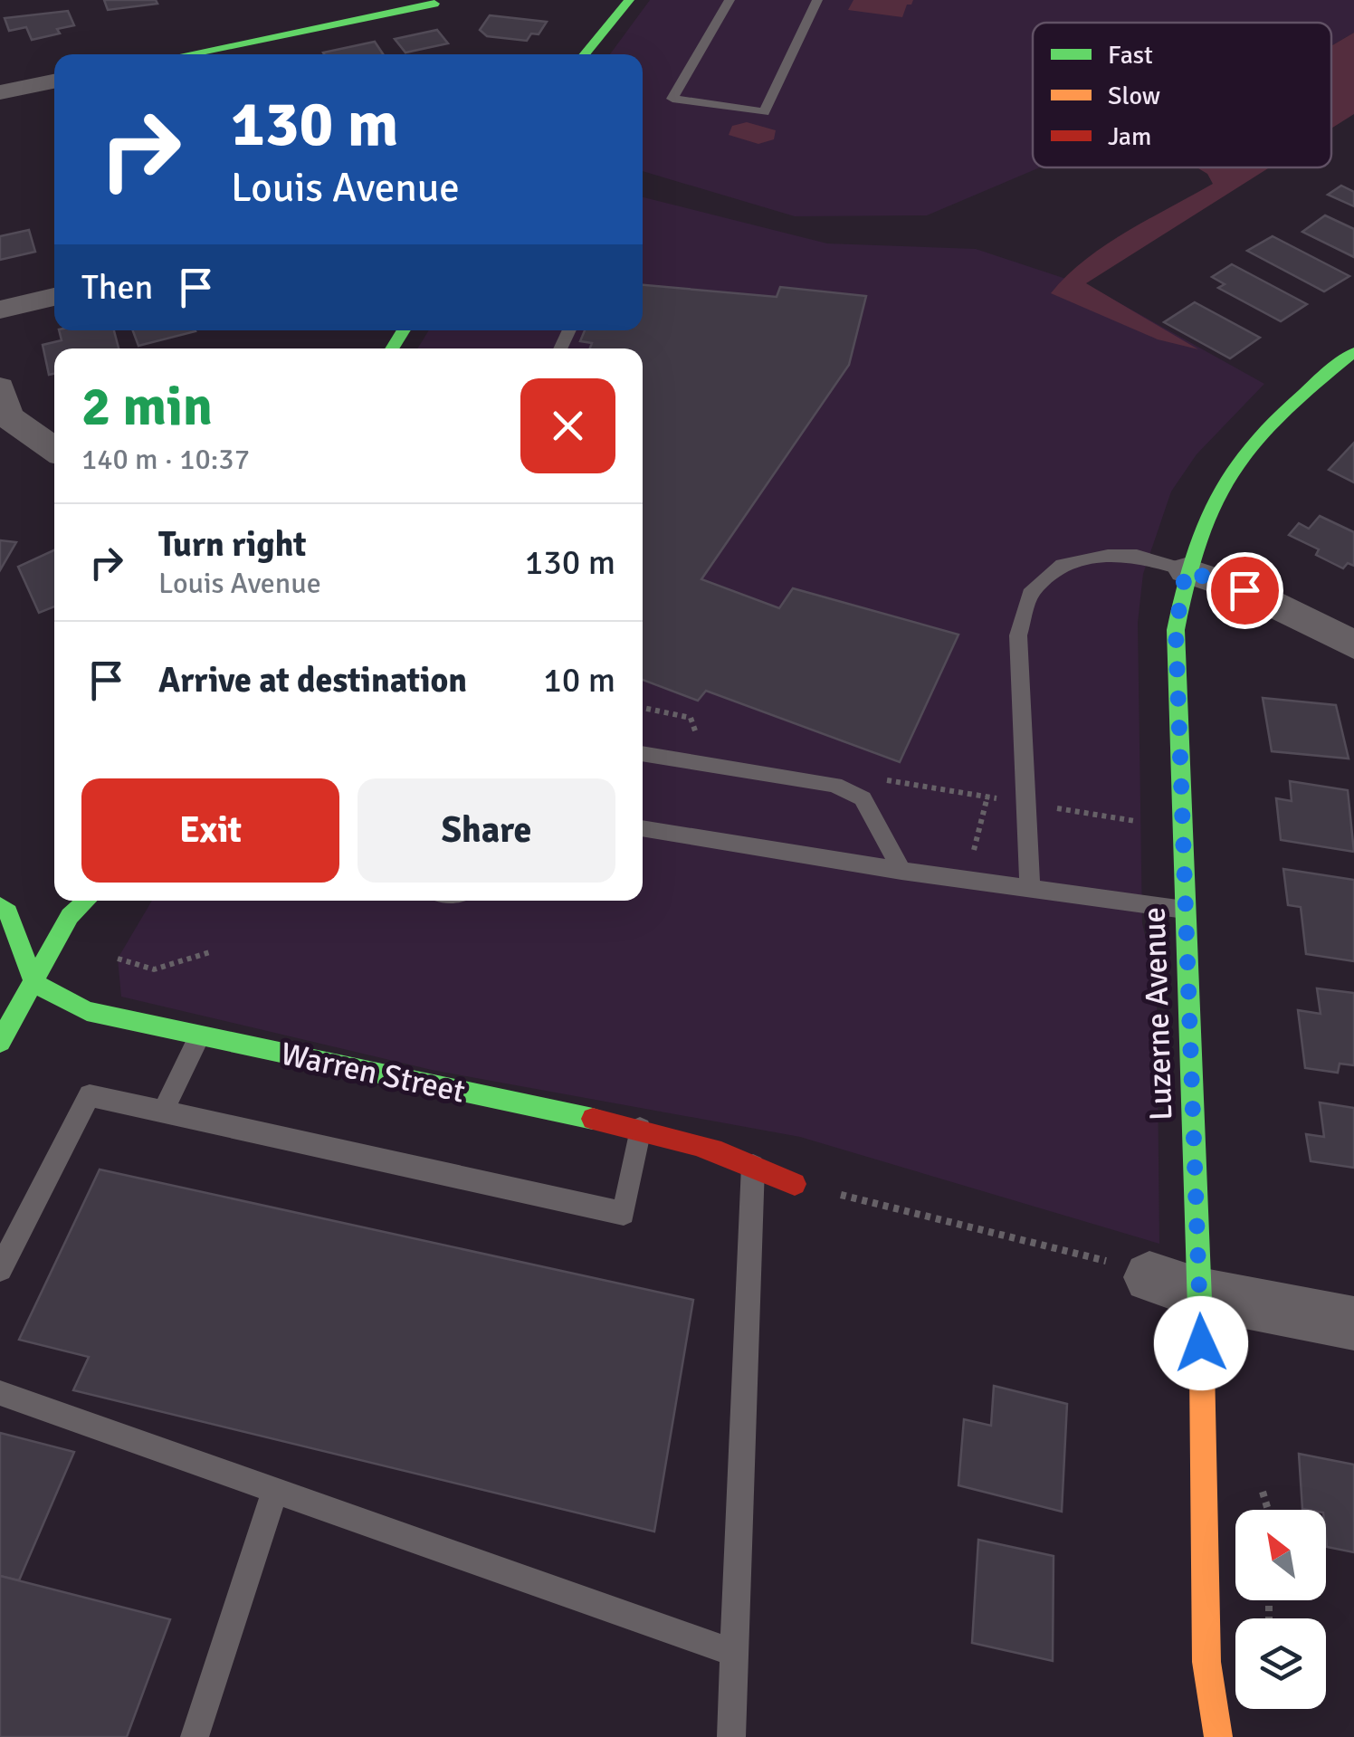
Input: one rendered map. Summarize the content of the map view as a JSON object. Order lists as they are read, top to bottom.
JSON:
{
  "streets": {
    "street": ["Luzerne Avenue", "Warren Street"]
  },
  "legend": ["Fast", "Slow", "Jam"],
  "north": "top left",
  "page": {
    "turn": ["130 m", "Louis Avenue"],
    "then": "Then",
    "heading": ["2 min", "140 m · 10:37"],
    "list": [
      {
        "name": "Turn right",
        "note": "Louis Avenue",
        "value": "130 m"
      },
      {
        "name": "Arrive at destination",
        "value": "10 m"
      }
    ],
    "buttons": ["Exit", "Share"]
  }
}
